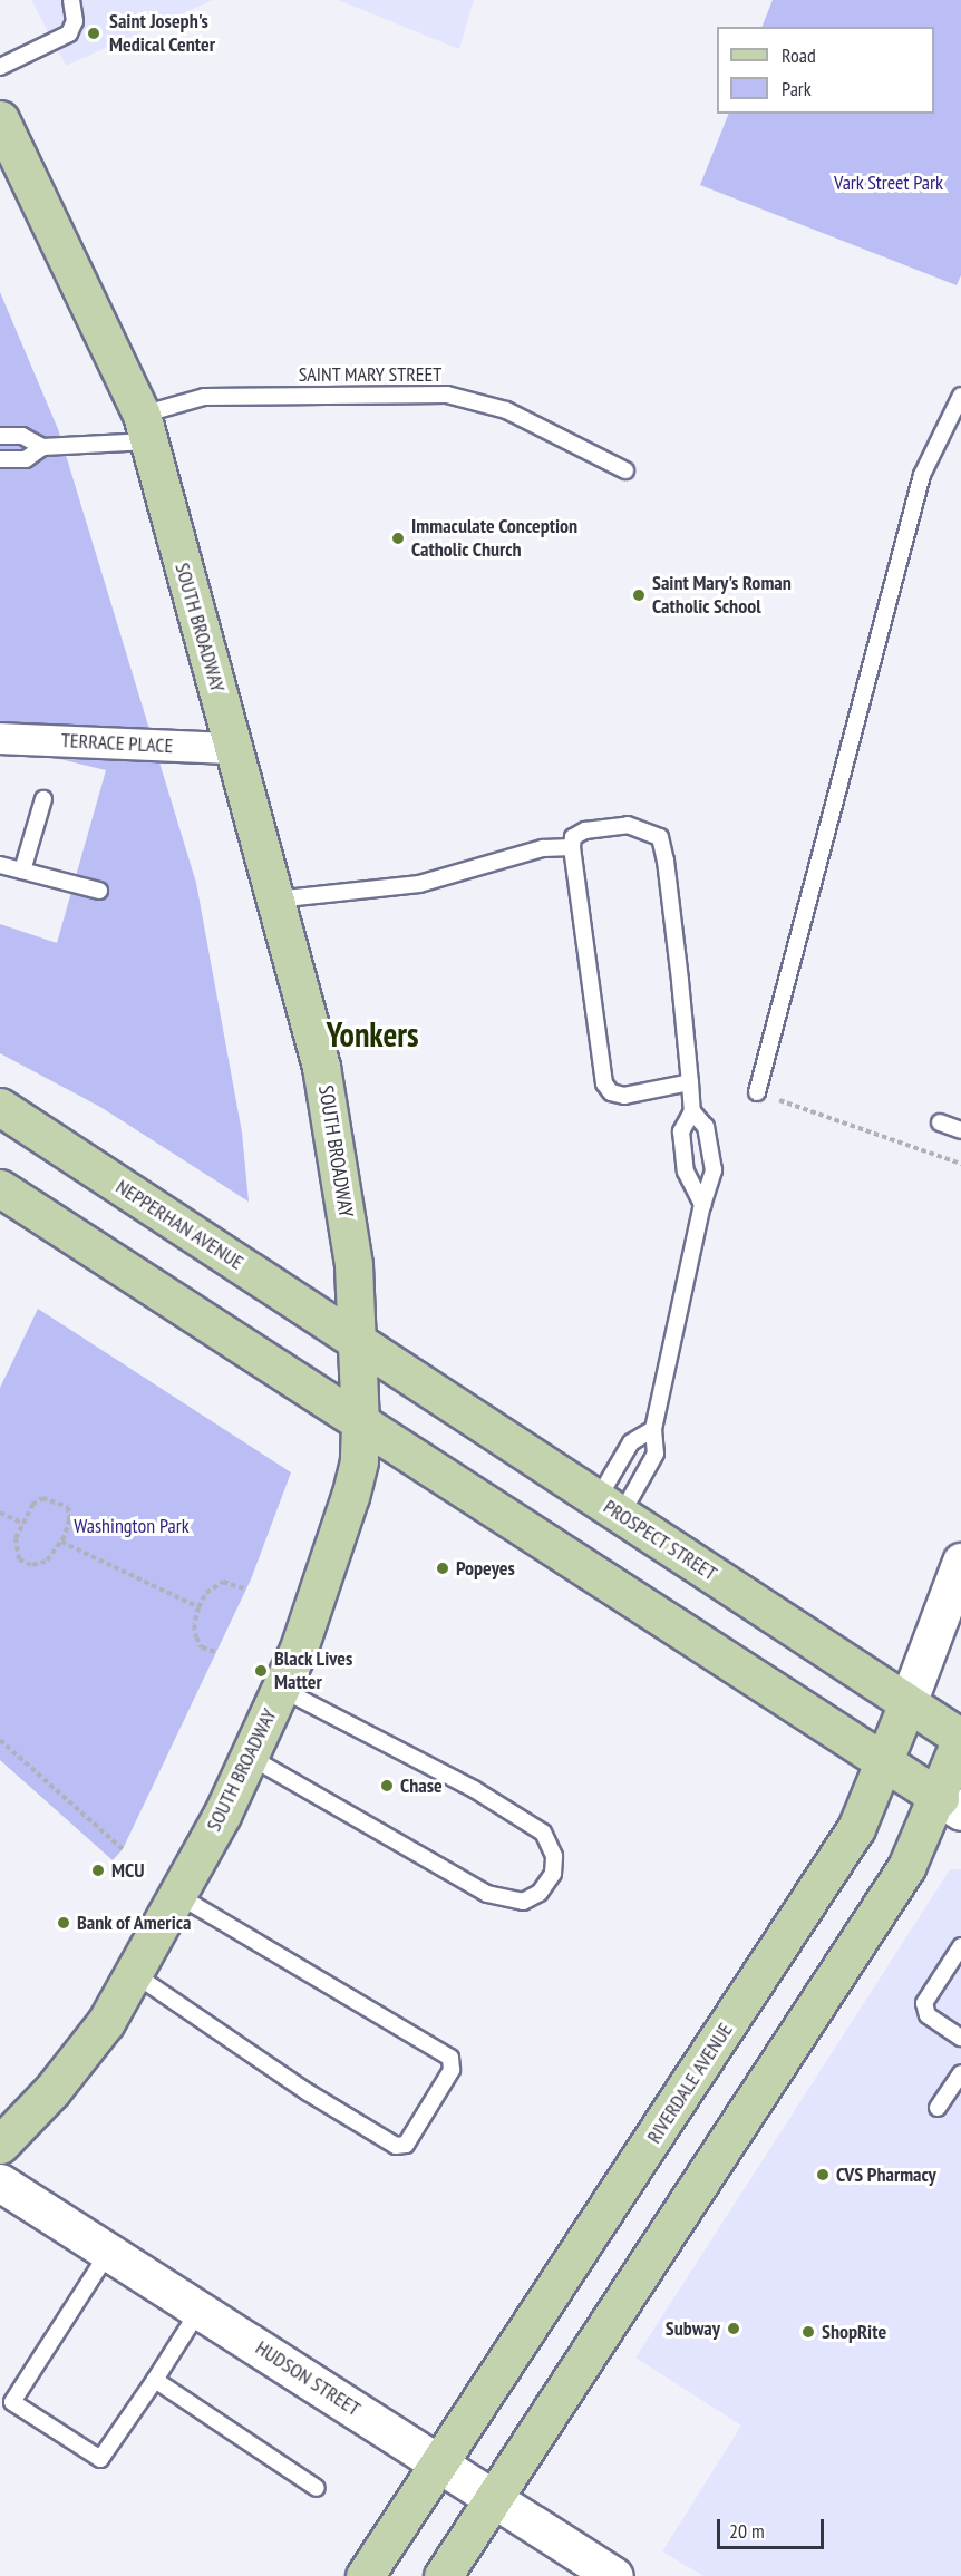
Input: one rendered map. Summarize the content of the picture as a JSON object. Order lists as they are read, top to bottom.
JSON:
{
  "streets": {
    "main road": [
      "SOUTH BROADWAY",
      "NEPPERHAN AVENUE",
      "PROSPECT STREET",
      "RIVERDALE AVENUE"
    ],
    "street": ["TERRACE PLACE", "HUDSON STREET"],
    "lane": ["SAINT MARY STREET"]
  },
  "crossings": [
    ["SAINT MARY STREET", "SOUTH BROADWAY"],
    ["SOUTH BROADWAY", "TERRACE PLACE"],
    ["SOUTH BROADWAY", "NEPPERHAN AVENUE"],
    ["SOUTH BROADWAY", "PROSPECT STREET"],
    ["NEPPERHAN AVENUE", "PROSPECT STREET"],
    ["PROSPECT STREET", "RIVERDALE AVENUE"],
    ["RIVERDALE AVENUE", "HUDSON STREET"]
  ],
  "districts": ["Yonkers"],
  "parks": ["Vark Street Park", "Washington Park"],
  "places": [
    "Saint Joseph's Medical Center",
    "Immaculate Conception Catholic Church",
    "Saint Mary's Roman Catholic School",
    "Popeyes",
    "Black Lives Matter",
    "Chase",
    "MCU",
    "Bank of America",
    "CVS Pharmacy",
    "Subway",
    "ShopRite"
  ],
  "legend": ["Road", "Park"],
  "scale_bar": "20 m"
}
